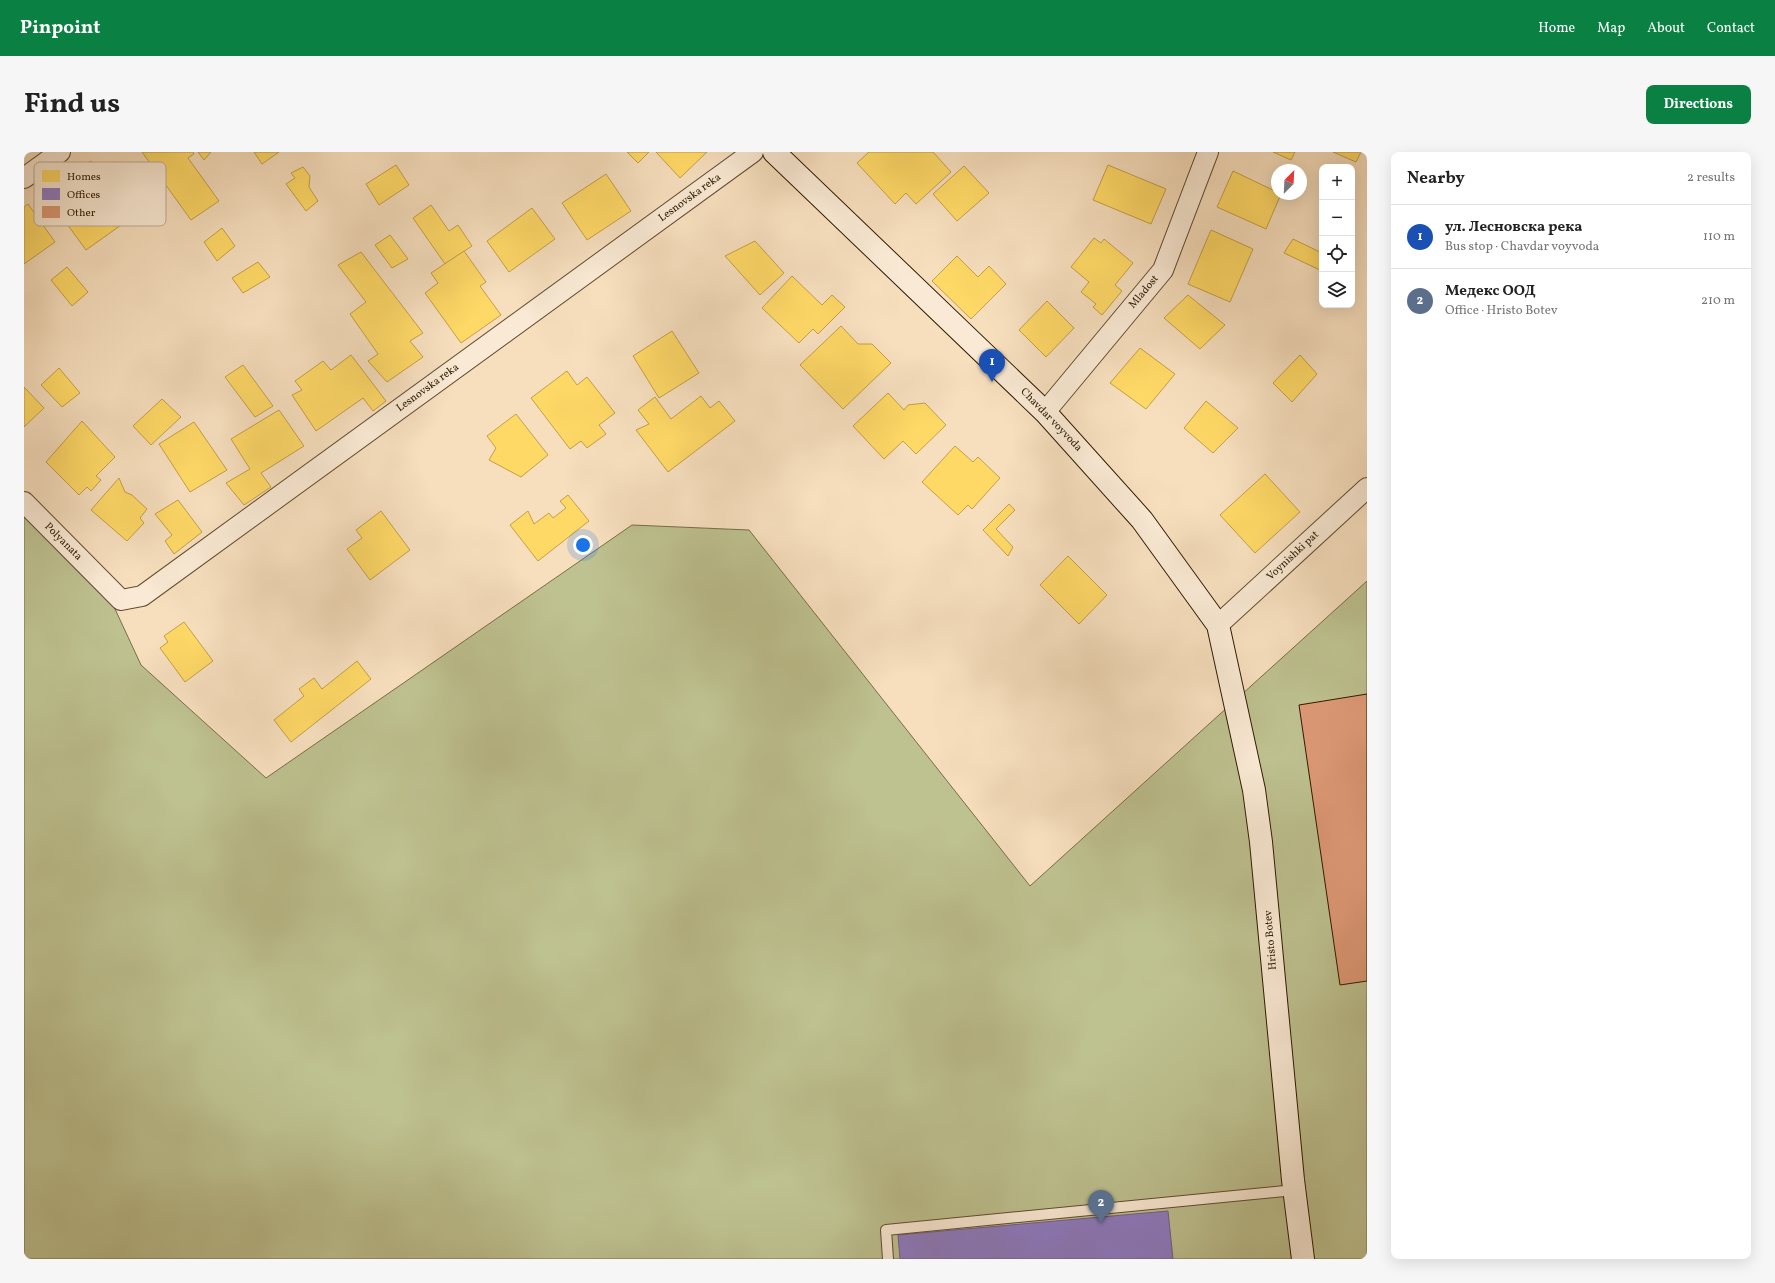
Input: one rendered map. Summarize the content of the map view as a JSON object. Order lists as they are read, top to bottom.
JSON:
{
  "streets": {
    "street": [
      "Lesnovska reka",
      "Mladost",
      "Chavdar voyvoda",
      "Polyanata",
      "Voynishki pat",
      "Hristo Botev"
    ]
  },
  "crossings": [
    ["Lesnovska reka", "Polyanata"],
    ["Mladost", "Chavdar voyvoda"],
    ["Chavdar voyvoda", "Voynishki pat"],
    ["Chavdar voyvoda", "Hristo Botev"],
    ["Voynishki pat", "Hristo Botev"]
  ],
  "legend": ["Homes", "Offices", "Other"],
  "north": "top right",
  "page": {
    "header": "Pinpoint",
    "nav": [
      "Home",
      "Map",
      "About",
      "Contact"
    ],
    "title": "Find us",
    "buttons": "Directions",
    "heading": ["Nearby", "2 results"],
    "map_buttons": ["+", "−"],
    "list": [
      {
        "mark": "1",
        "name": "ул. Лесновска река",
        "note": "Bus stop · Chavdar voyvoda",
        "value": "110 m"
      },
      {
        "mark": "2",
        "name": "Медекс ООД",
        "note": "Office · Hristo Botev",
        "value": "210 m"
      }
    ],
    "pins": ["1", "2"]
  }
}
